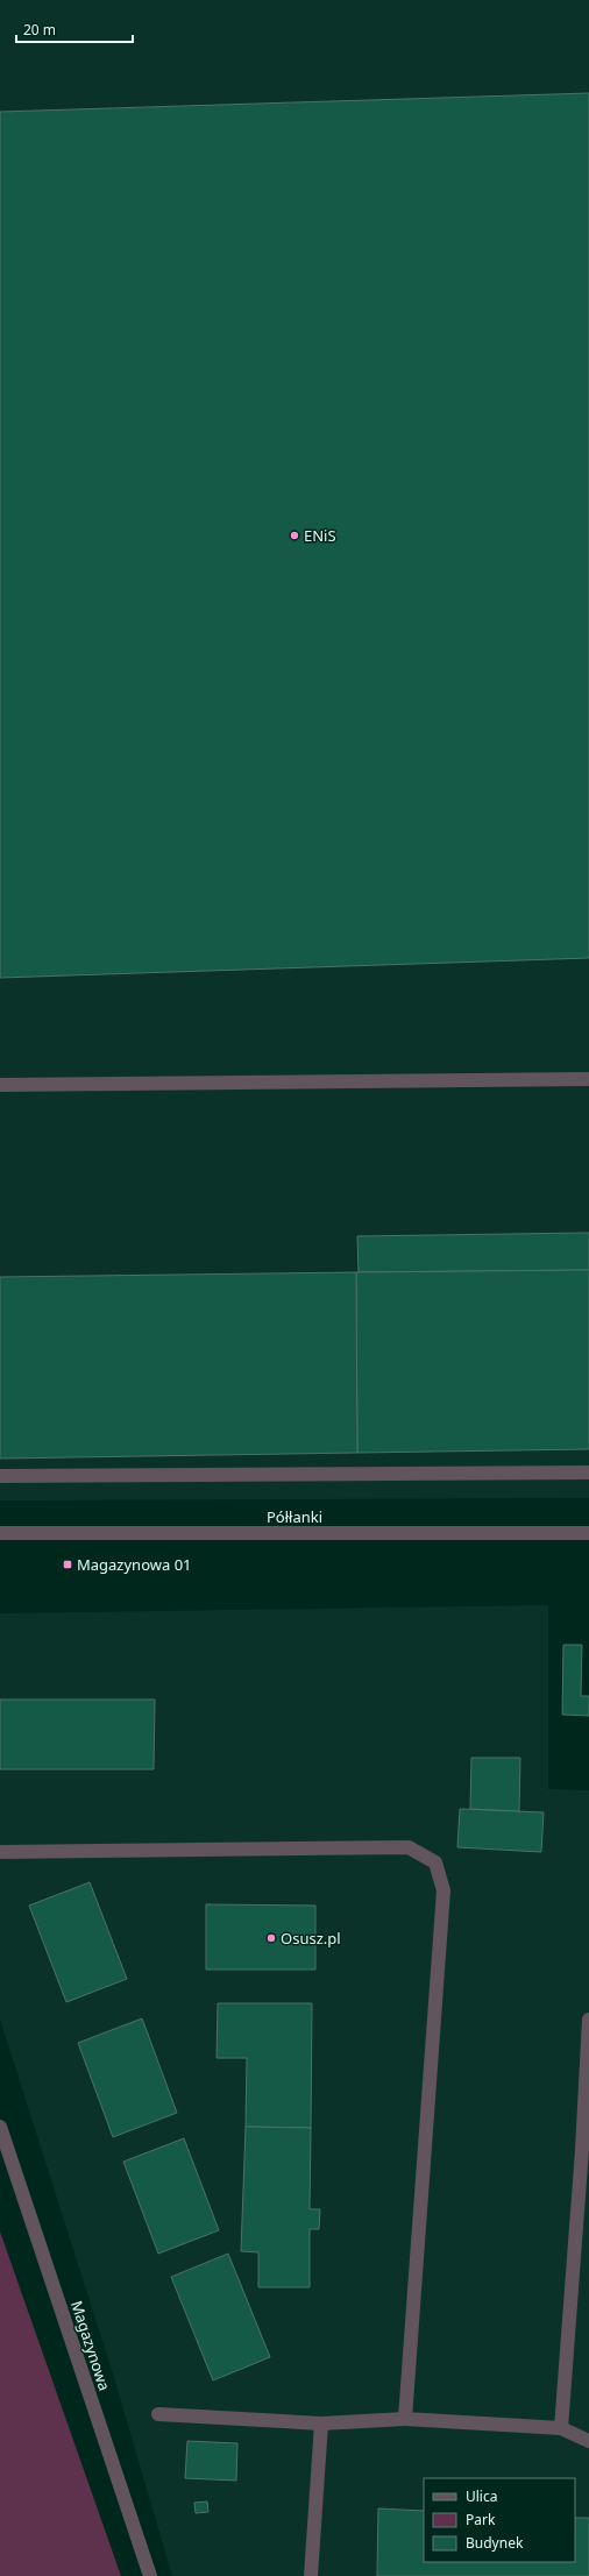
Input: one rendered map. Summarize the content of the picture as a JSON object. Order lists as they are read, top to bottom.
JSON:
{
  "streets": {
    "street": ["Półłanki", "Magazynowa"]
  },
  "places": {
    "other": ["ENiS", "Osusz.pl"],
    "transit": ["Magazynowa 01"]
  },
  "legend": ["Ulica", "Park", "Budynek"],
  "scale_bar": "20 m"
}
